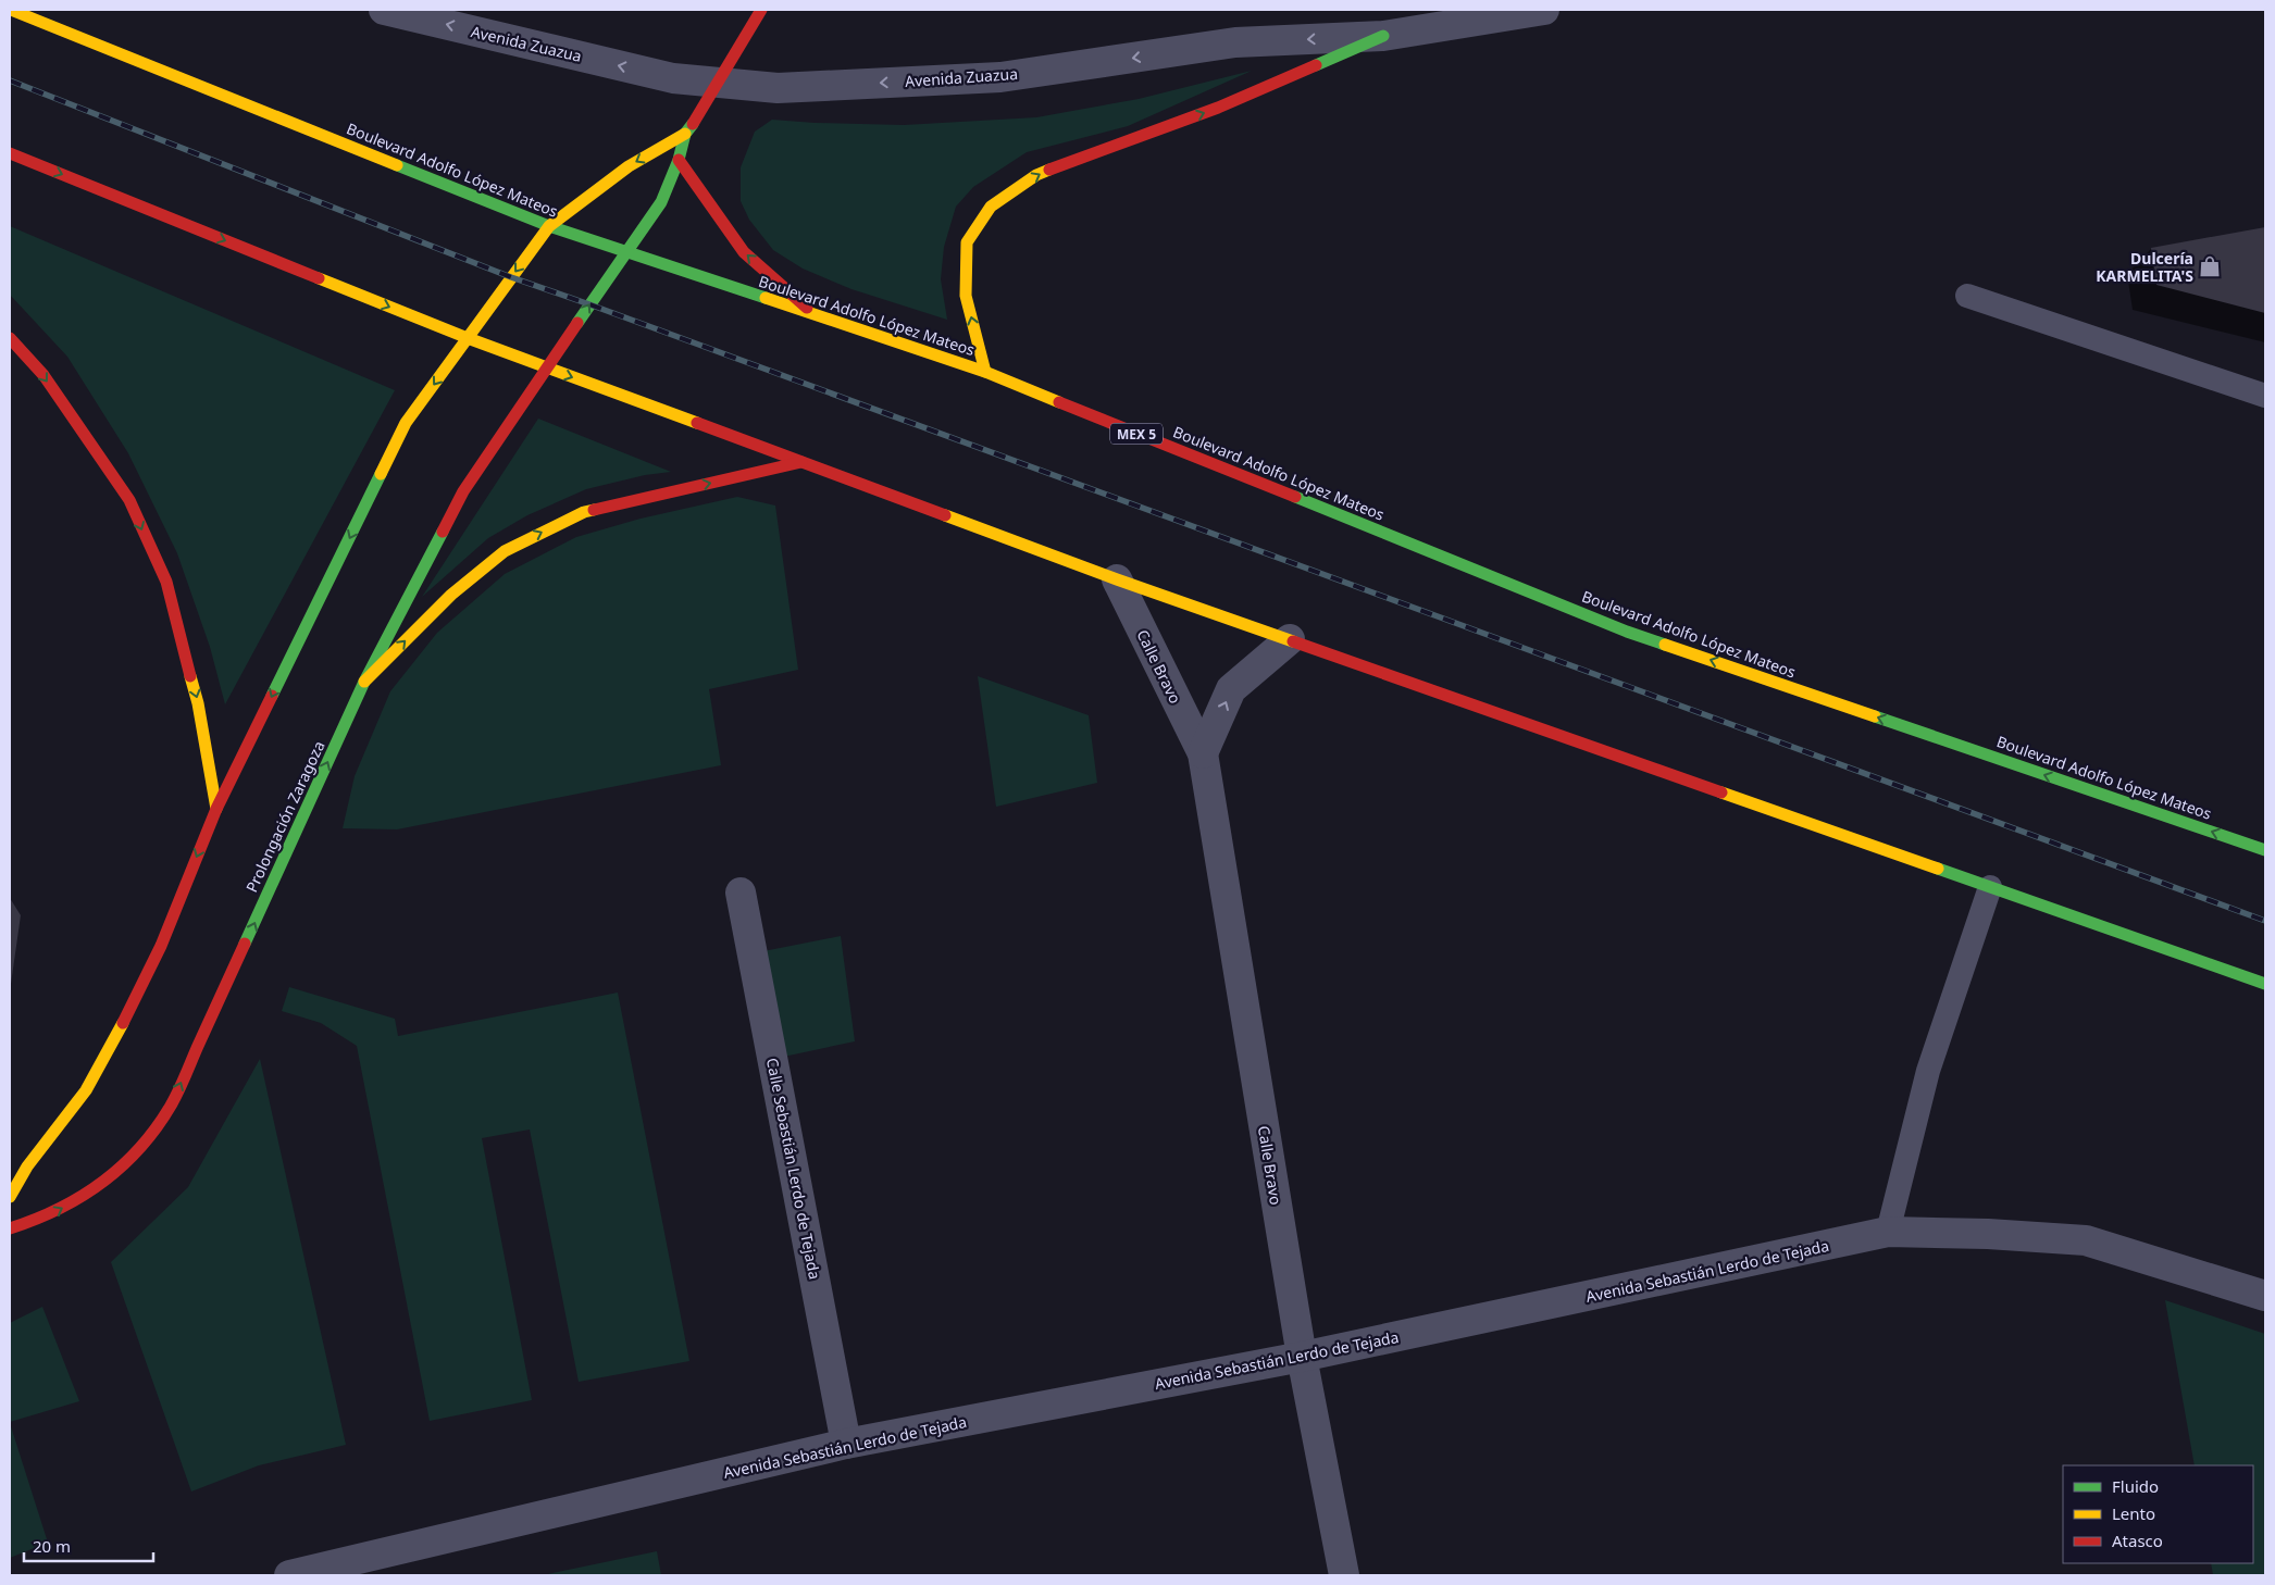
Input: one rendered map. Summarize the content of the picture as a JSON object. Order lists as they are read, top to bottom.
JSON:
{
  "streets": {
    "main road": ["Boulevard Adolfo López Mateos", "MEX 5", "Prolongación Zaragoza"],
    "street": [
      "Avenida Zuazua",
      "Calle Bravo",
      "Calle Sebastián Lerdo de Tejada",
      "Avenida Sebastián Lerdo de Tejada"
    ]
  },
  "crossings": [
    ["Boulevard Adolfo López Mateos", "Prolongación Zaragoza"],
    ["Calle Bravo", "Avenida Sebastián Lerdo de Tejada"],
    ["Calle Sebastián Lerdo de Tejada", "Avenida Sebastián Lerdo de Tejada"]
  ],
  "one_way": ["Avenida Zuazua", "Boulevard Adolfo López Mateos"],
  "places": {
    "shop": ["Dulcería KARMELITA'S"]
  },
  "legend": ["Fluido", "Lento", "Atasco"],
  "scale_bar": "20 m"
}
